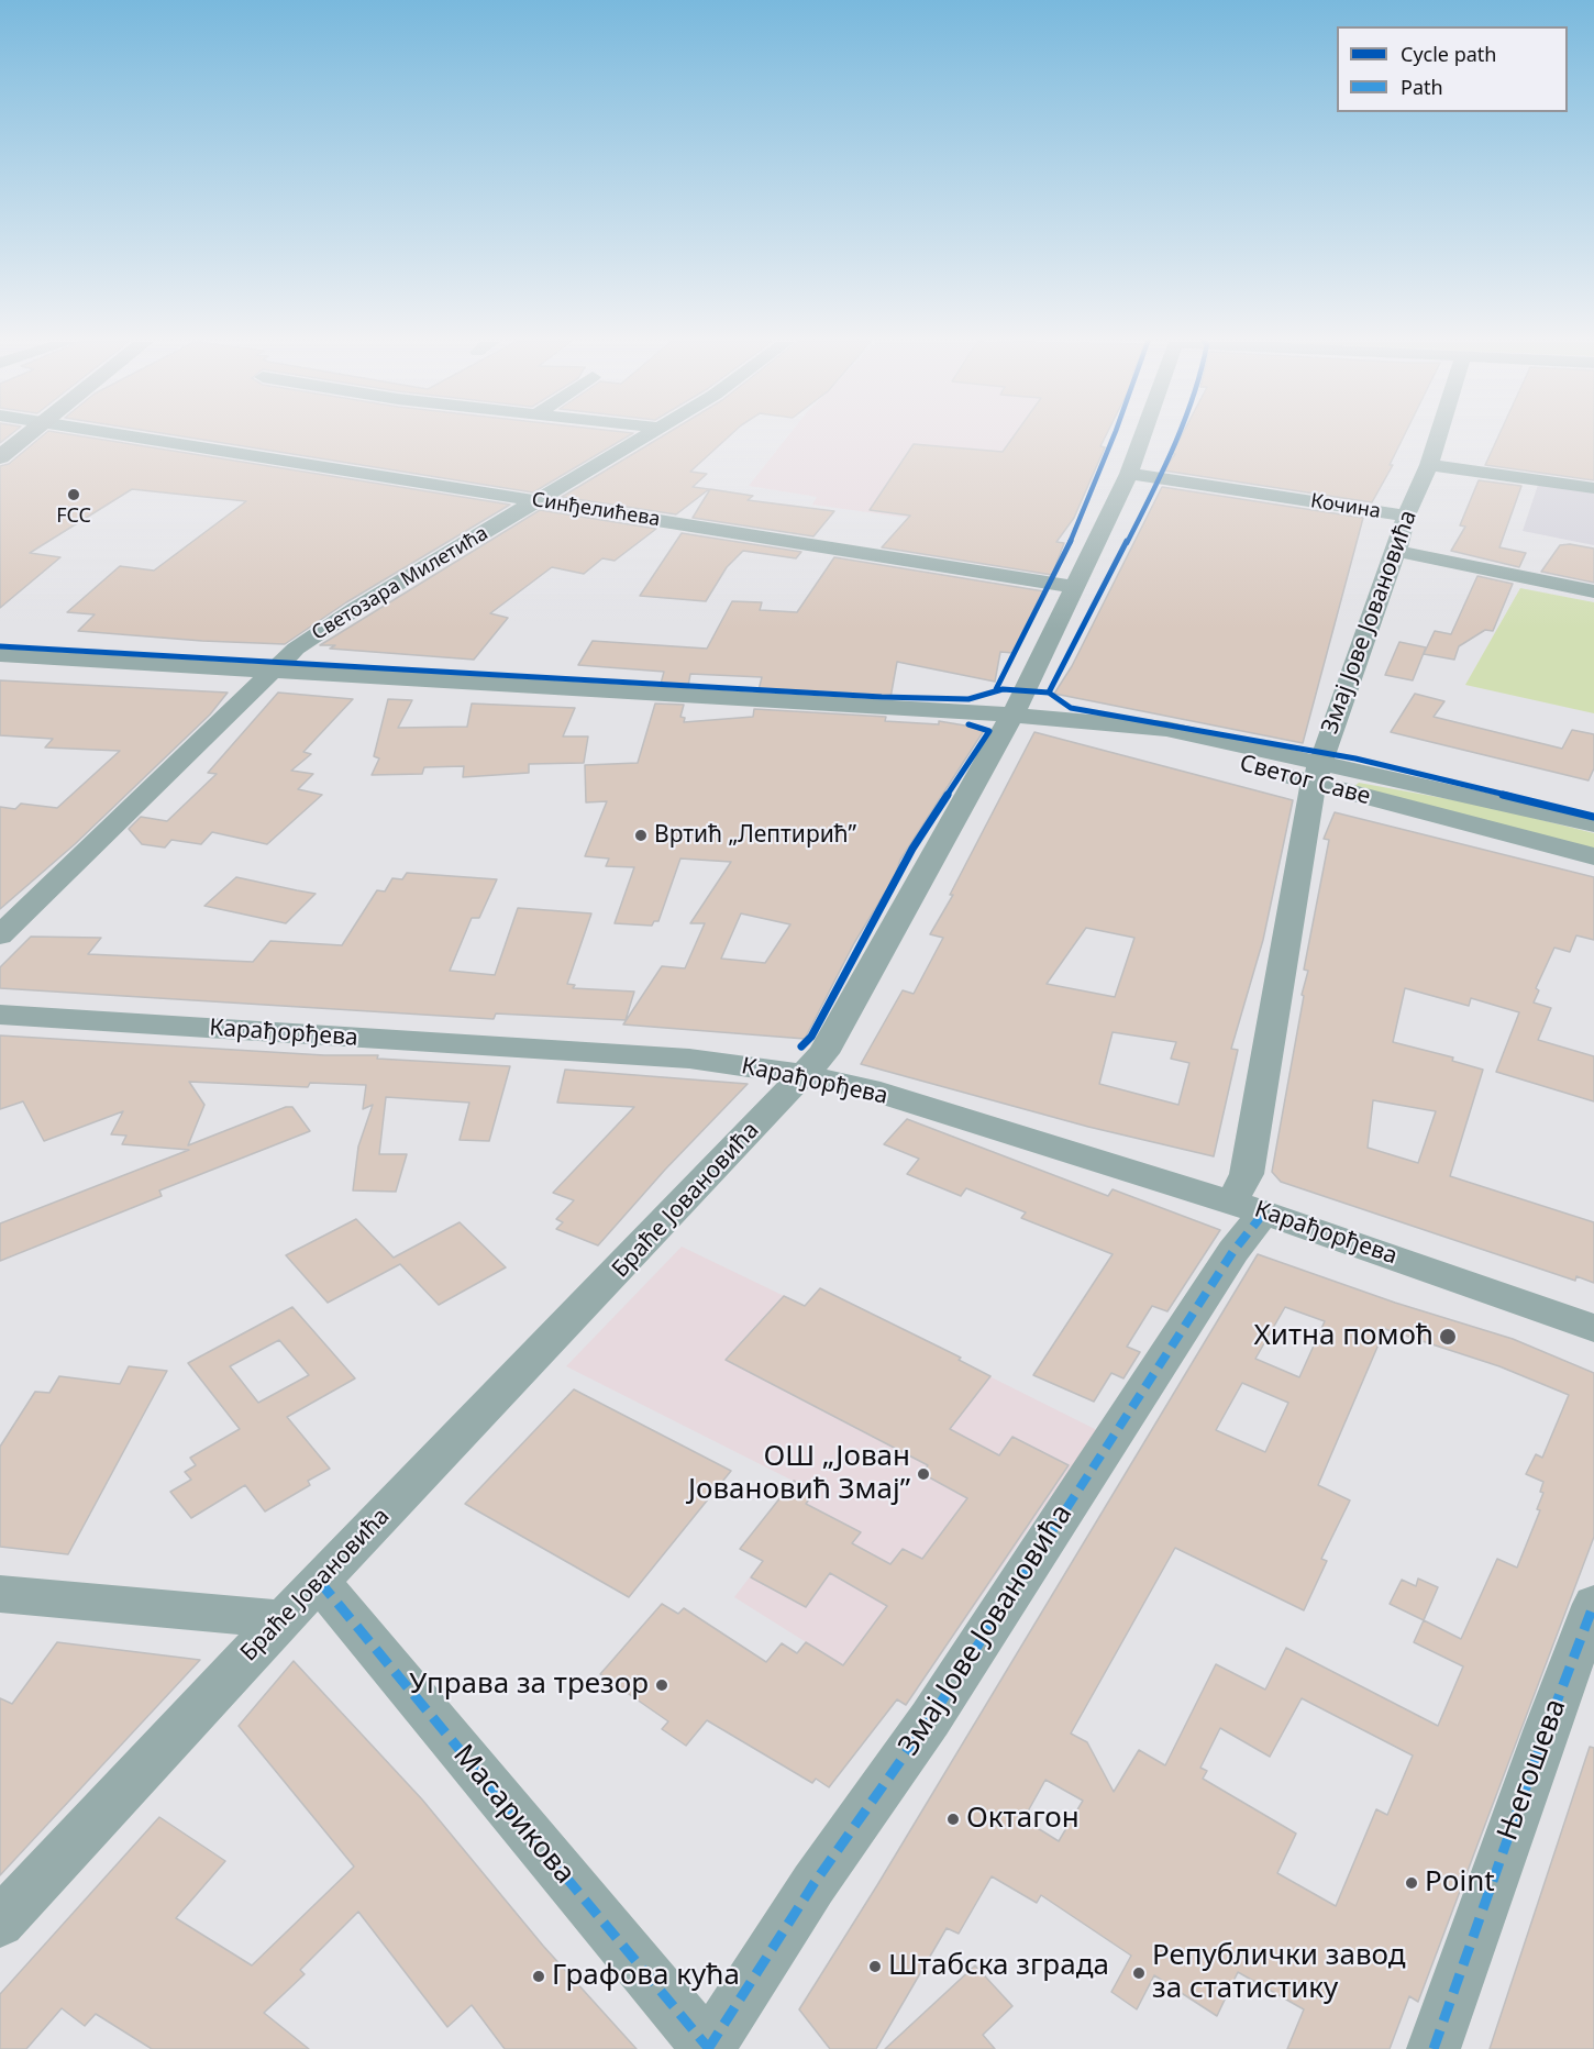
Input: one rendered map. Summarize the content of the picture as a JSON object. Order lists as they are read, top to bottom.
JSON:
{
  "streets": {
    "street": [
      "Кочина",
      "Синђелићева",
      "Светозара Милетића",
      "Змај Јове Јовановића",
      "Светог Саве",
      "Карађорђева",
      "Браће Јовановића",
      "Његошева",
      "Масарикова"
    ]
  },
  "crossings": [
    ["Кочина", "Змај Јове Јовановића"],
    ["Кочина", "Браће Јовановића"],
    ["Синђелићева", "Светозара Милетића"],
    ["Синђелићева", "Браће Јовановића"],
    ["Светозара Милетића", "Светог Саве"],
    ["Змај Јове Јовановића", "Светог Саве"],
    ["Змај Јове Јовановића", "Карађорђева"],
    ["Змај Јове Јовановића", "Масарикова"],
    ["Светог Саве", "Браће Јовановића"],
    ["Карађорђева", "Браће Јовановића"],
    ["Браће Јовановића", "Масарикова"]
  ],
  "places": [
    "FCC",
    "Вртић „Лептирић”",
    "Хитна помоћ",
    "ОШ „Јован Јовановић Змај”",
    "Управа за трезор",
    "Октагон",
    "Point",
    "Штабска зграда",
    "Републички завод за статистику",
    "Графова кућа"
  ],
  "legend": ["Cycle path", "Path"]
}
